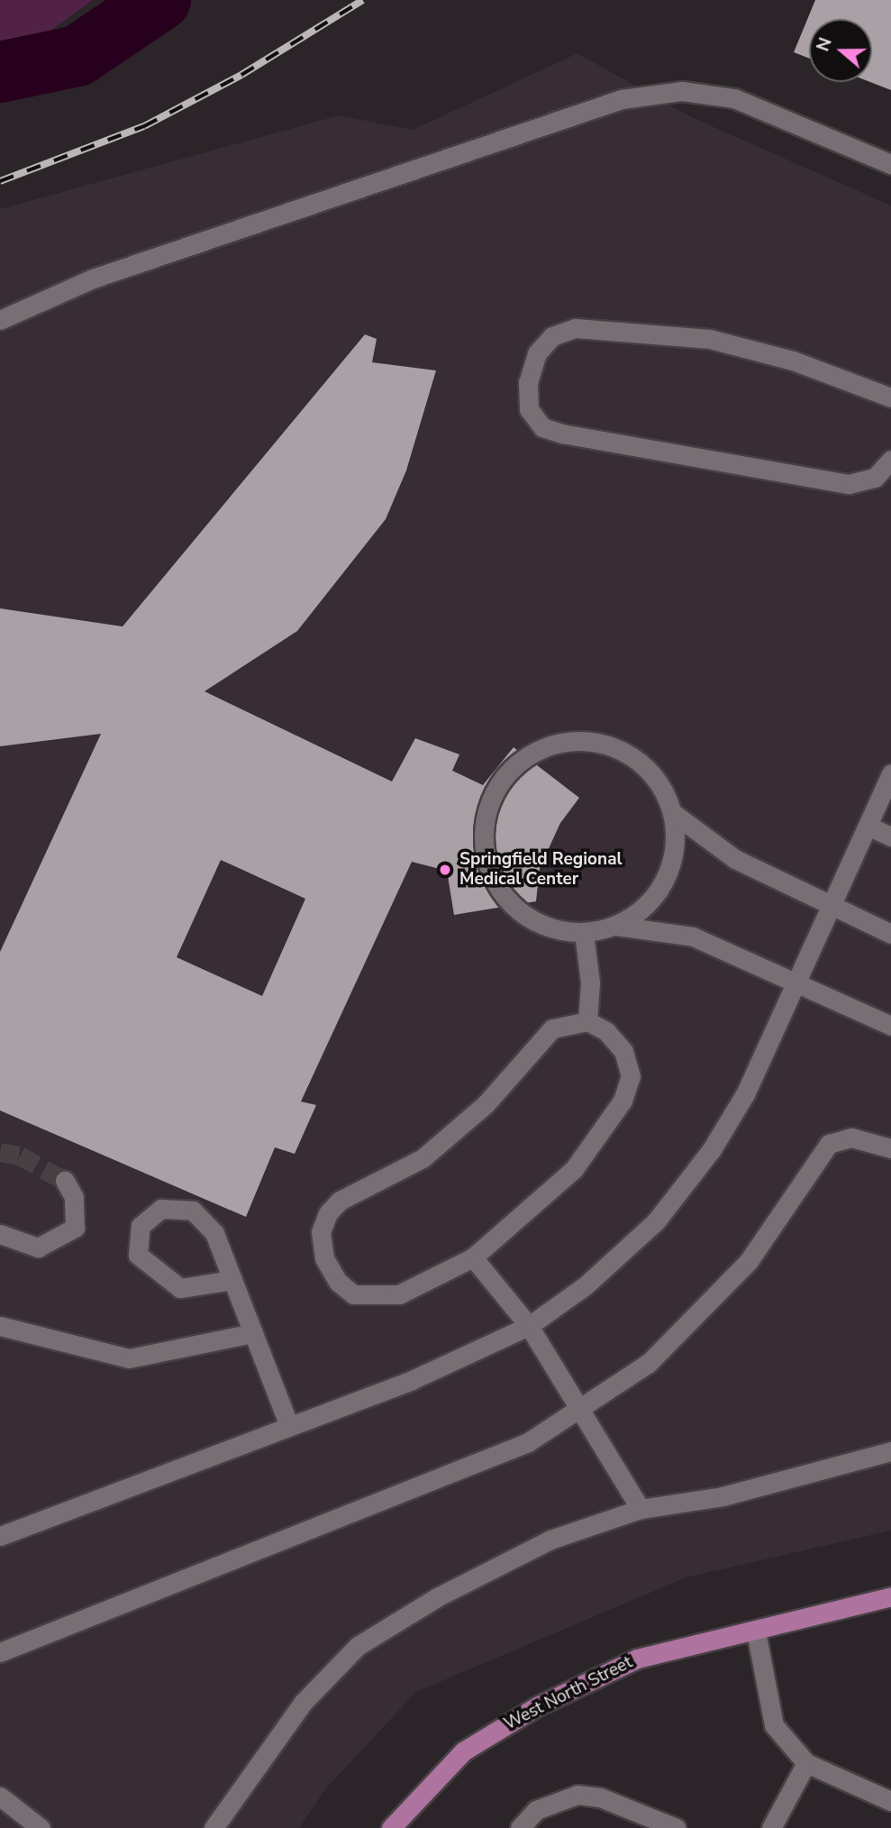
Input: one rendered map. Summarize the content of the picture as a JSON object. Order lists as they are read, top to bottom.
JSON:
{
  "streets": {
    "main road": ["West North Street"]
  },
  "places": ["Springfield Regional Medical Center"],
  "north": "left"
}
